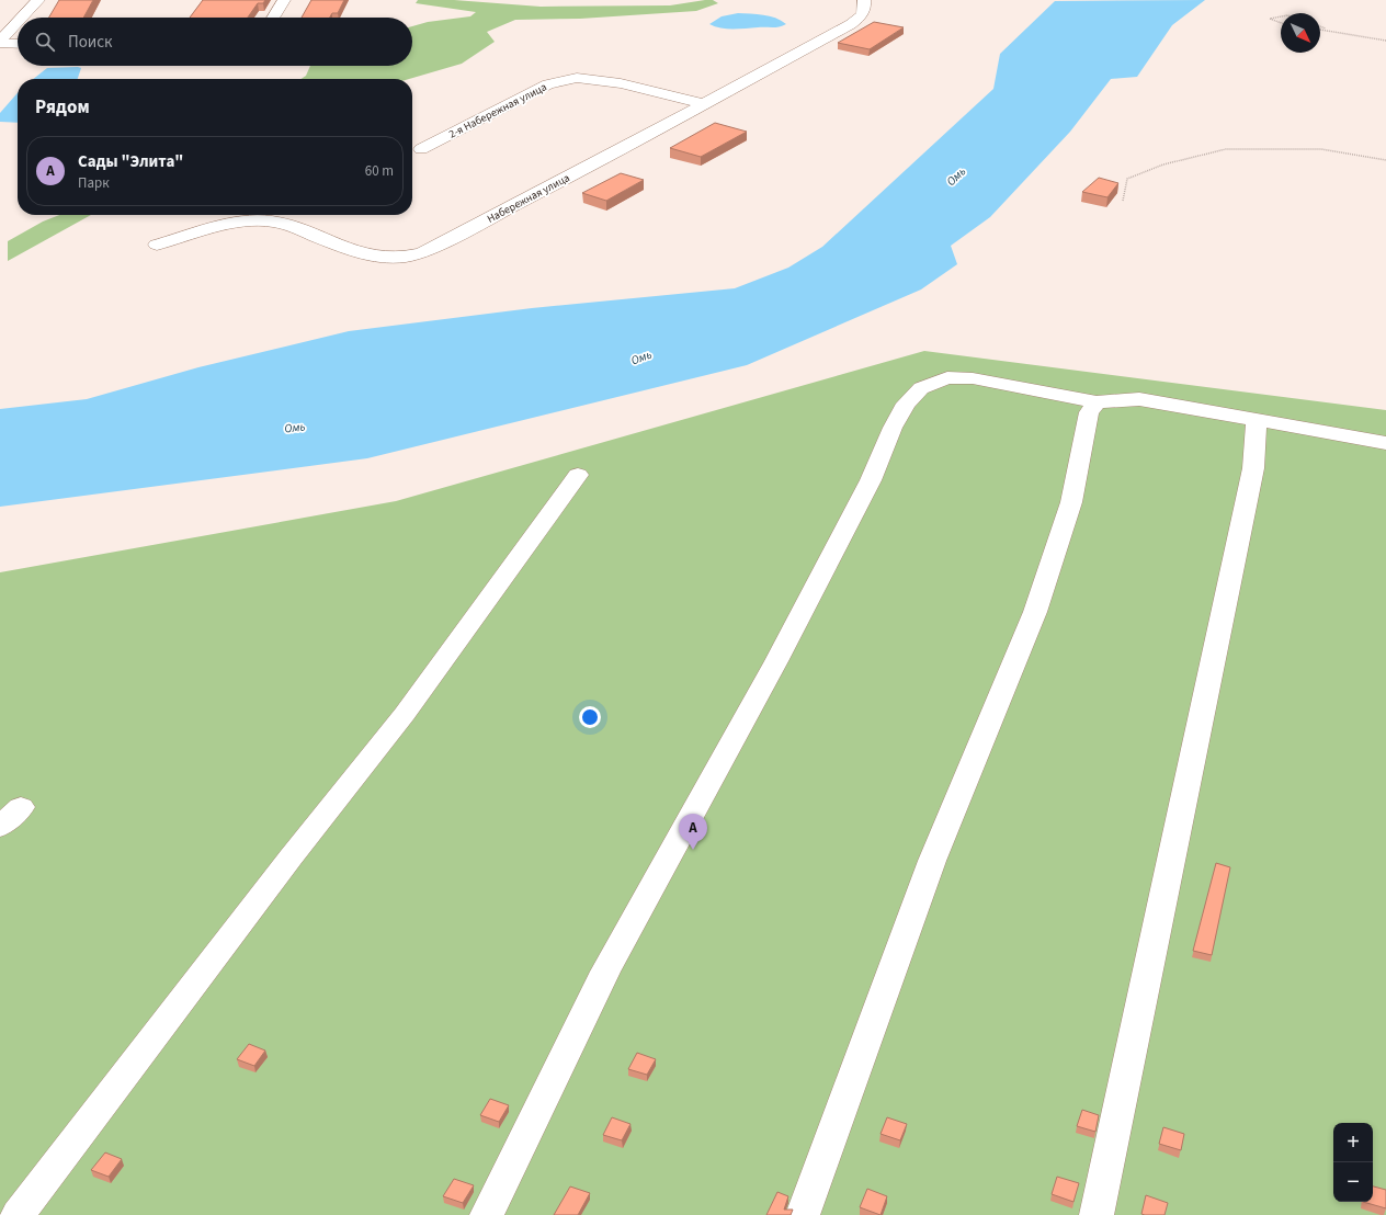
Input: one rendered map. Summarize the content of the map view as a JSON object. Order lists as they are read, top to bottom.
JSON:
{
  "streets": {
    "street": ["2-я Набережная улица", "Набережная улица"]
  },
  "crossings": [
    ["2-я Набережная улица", "Набережная улица"]
  ],
  "water": ["Омь"],
  "north": "bottom right",
  "page": {
    "search": "Поиск",
    "heading": "Рядом",
    "list": [
      {
        "mark": "A",
        "name": "Сады \"Элита\"",
        "note": "Парк",
        "value": "60 m"
      }
    ],
    "pins": "A",
    "map_buttons": ["+", "−"]
  }
}
